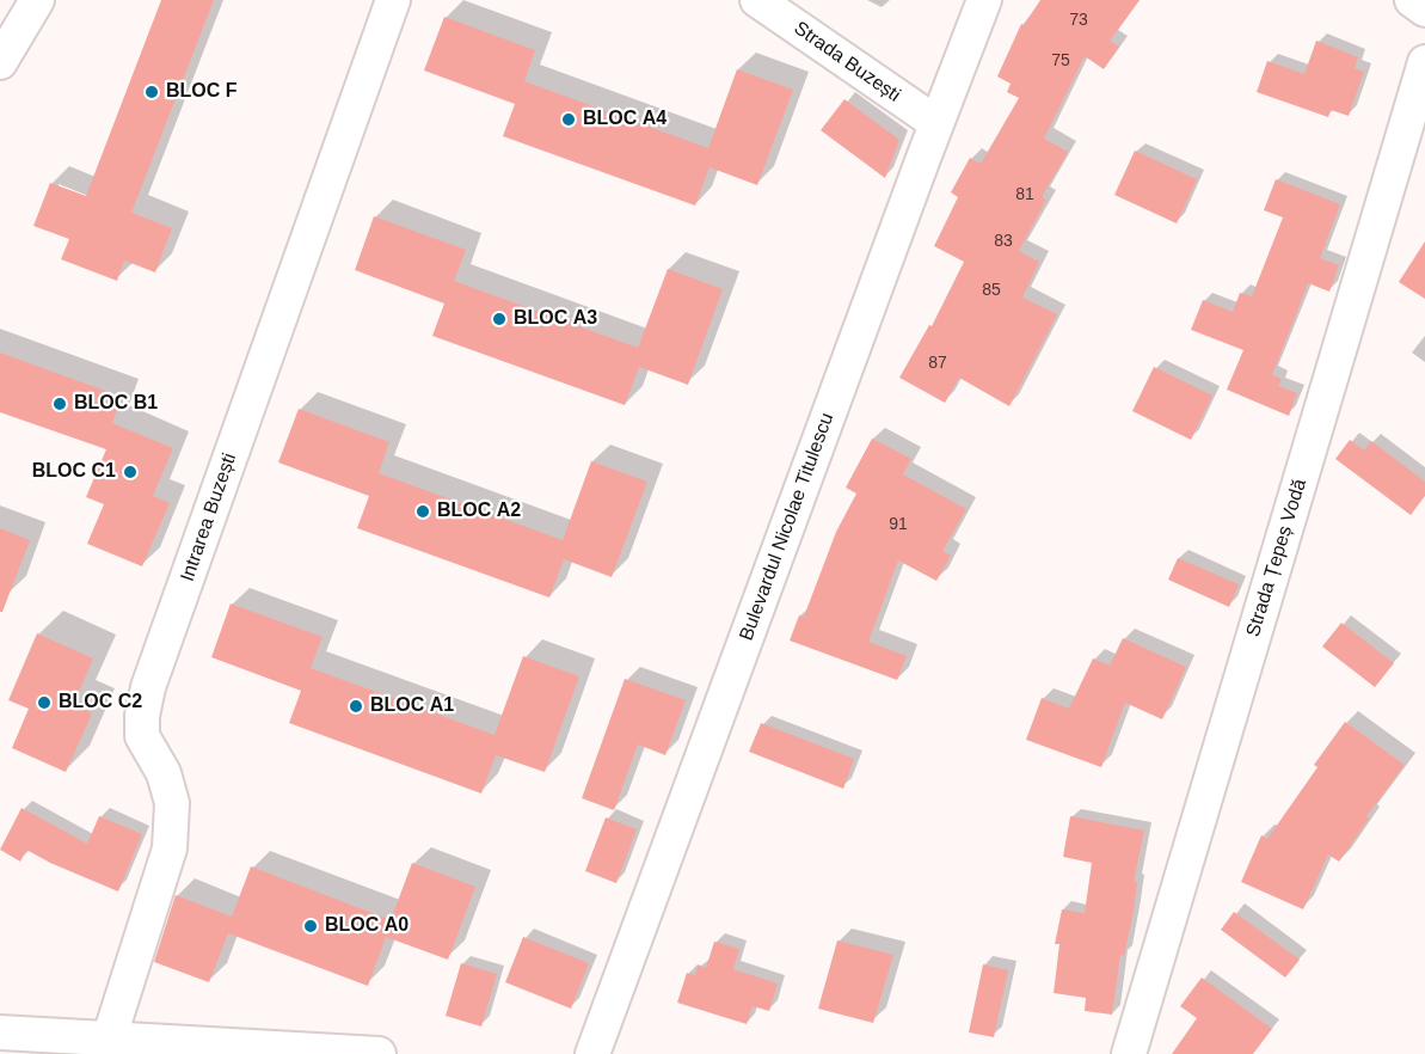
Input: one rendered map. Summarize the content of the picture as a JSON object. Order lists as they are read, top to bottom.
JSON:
{
  "streets": {
    "street": [
      "Strada Buzești",
      "Intrarea Buzești",
      "Bulevardul Nicolae Titulescu",
      "Strada Țepeș Vodă"
    ]
  },
  "crossings": [
    ["Strada Buzești", "Bulevardul Nicolae Titulescu"]
  ],
  "places": [
    "BLOC F",
    "BLOC A4",
    "BLOC A3",
    "BLOC B1",
    "BLOC C1",
    "BLOC A2",
    "BLOC C2",
    "BLOC A1",
    "BLOC A0"
  ],
  "house_numbers": [
    "73",
    "75",
    "81",
    "83",
    "85",
    "87",
    "91"
  ]
}
